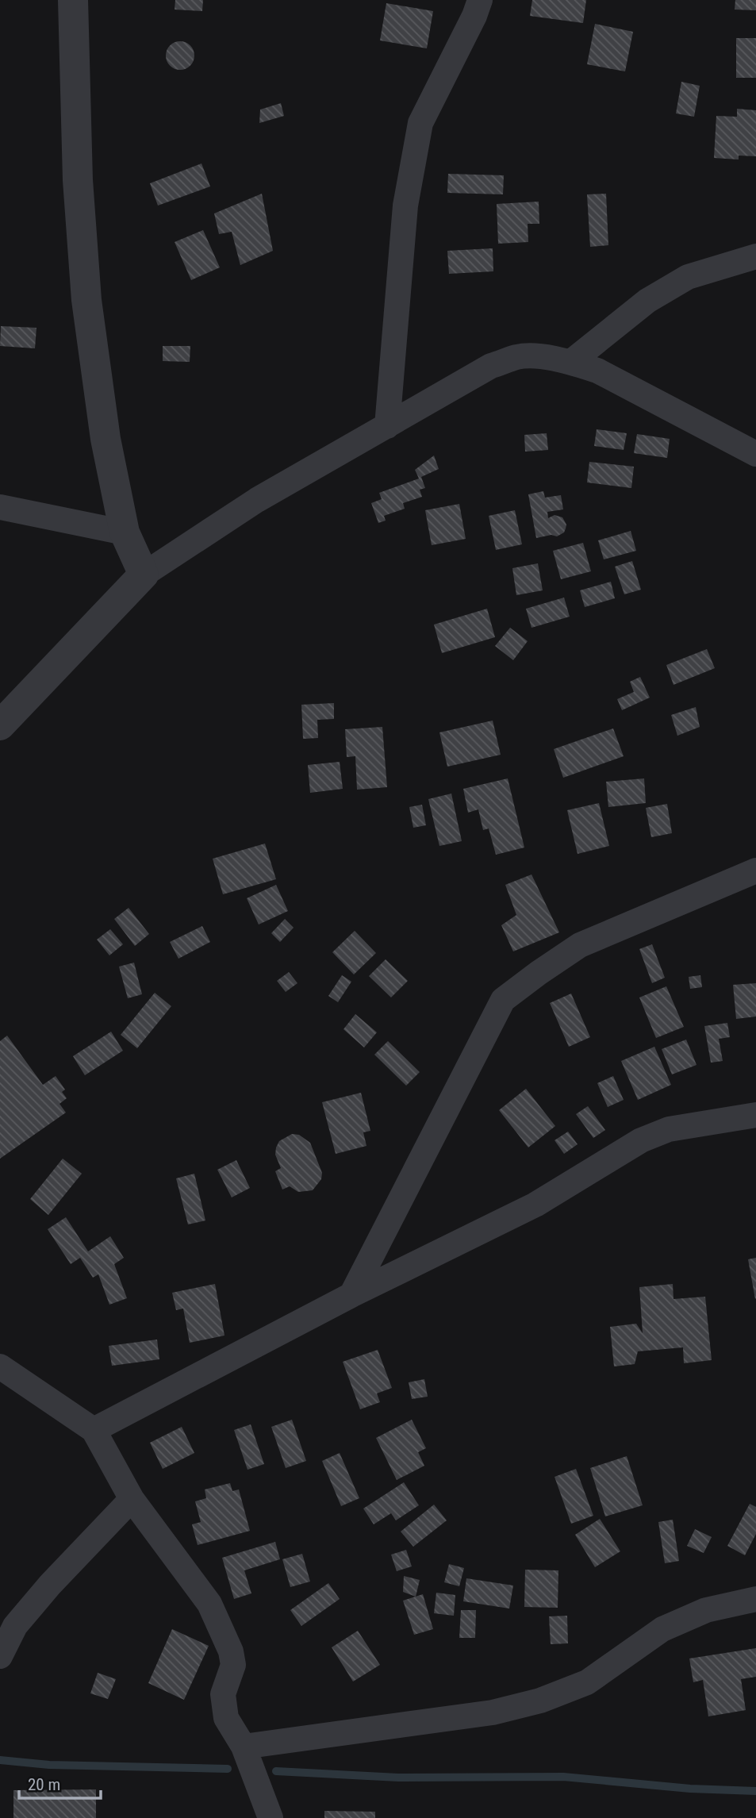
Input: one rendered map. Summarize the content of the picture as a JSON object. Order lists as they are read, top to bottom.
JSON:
{
  "scale_bar": "20 m"
}
